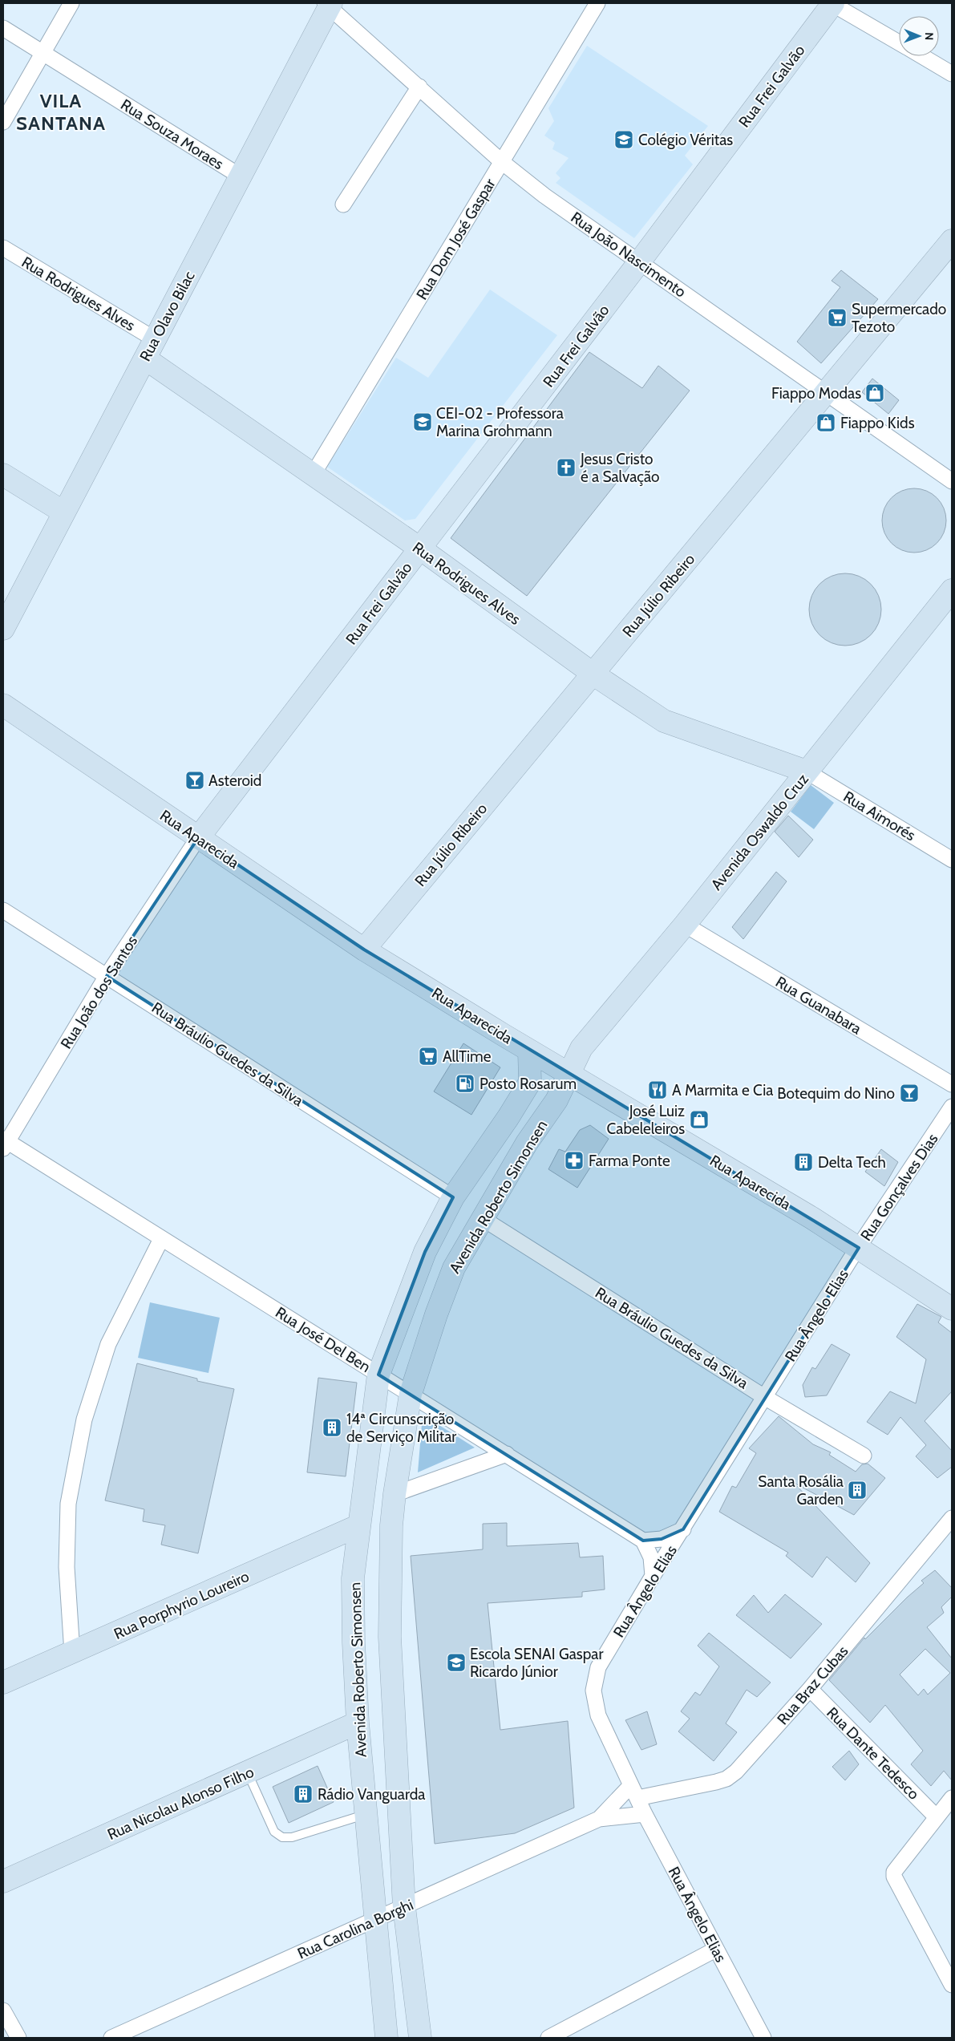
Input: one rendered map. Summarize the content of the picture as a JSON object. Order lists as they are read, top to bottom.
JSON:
{
  "streets": {
    "main road": [
      "Rua Frei Galvão",
      "Rua Rodrigues Alves",
      "Rua Olavo Bilac",
      "Rua Júlio Ribeiro",
      "Avenida Oswaldo Cruz",
      "Rua Aparecida",
      "Avenida Roberto Simonsen",
      "Rua Porphyrio Loureiro",
      "Rua Nicolau Alonso Filho"
    ],
    "street": [
      "Rua Souza Moraes",
      "Rua Dom José Gaspar",
      "Rua João Nascimento",
      "Rua Aimorés",
      "Rua João dos Santos",
      "Rua Guanabara",
      "Rua Bráulio Guedes da Silva",
      "Rua Gonçalves Dias",
      "Rua Ângelo Elias",
      "Rua José Del Ben",
      "Rua Braz Cubas",
      "Rua Dante Tedesco",
      "Rua Carolina Borghi"
    ]
  },
  "crossings": [
    ["Rua Frei Galvão", "Rua João Nascimento"],
    ["Rua Frei Galvão", "Rua Rodrigues Alves"],
    ["Rua Frei Galvão", "Rua Aparecida"],
    ["Rua Frei Galvão", "Rua João dos Santos"],
    ["Rua Souza Moraes", "Rua Olavo Bilac"],
    ["Rua Dom José Gaspar", "Rua João Nascimento"],
    ["Rua Dom José Gaspar", "Rua Rodrigues Alves"],
    ["Rua João Nascimento", "Rua Olavo Bilac"],
    ["Rua João Nascimento", "Rua Júlio Ribeiro"],
    ["Rua Rodrigues Alves", "Rua Olavo Bilac"],
    ["Rua Rodrigues Alves", "Rua Júlio Ribeiro"],
    ["Rua Rodrigues Alves", "Rua Aimorés"],
    ["Rua Rodrigues Alves", "Avenida Oswaldo Cruz"],
    ["Rua Júlio Ribeiro", "Rua Aparecida"],
    ["Rua Aimorés", "Avenida Oswaldo Cruz"],
    ["Avenida Oswaldo Cruz", "Rua Aparecida"],
    ["Avenida Oswaldo Cruz", "Rua Guanabara"],
    ["Avenida Oswaldo Cruz", "Avenida Roberto Simonsen"],
    ["Rua Aparecida", "Rua João dos Santos"],
    ["Rua Aparecida", "Rua Gonçalves Dias"],
    ["Rua Aparecida", "Avenida Roberto Simonsen"],
    ["Rua Aparecida", "Rua Ângelo Elias"],
    ["Rua João dos Santos", "Rua Bráulio Guedes da Silva"],
    ["Rua João dos Santos", "Rua José Del Ben"],
    ["Rua Bráulio Guedes da Silva", "Avenida Roberto Simonsen"],
    ["Rua Bráulio Guedes da Silva", "Rua Ângelo Elias"],
    ["Rua Gonçalves Dias", "Rua Ângelo Elias"],
    ["Avenida Roberto Simonsen", "Rua José Del Ben"],
    ["Avenida Roberto Simonsen", "Rua Porphyrio Loureiro"],
    ["Avenida Roberto Simonsen", "Rua Nicolau Alonso Filho"],
    ["Avenida Roberto Simonsen", "Rua Carolina Borghi"],
    ["Rua Ângelo Elias", "Rua Braz Cubas"],
    ["Rua Ângelo Elias", "Rua Carolina Borghi"],
    ["Rua Braz Cubas", "Rua Dante Tedesco"],
    ["Rua Braz Cubas", "Rua Carolina Borghi"]
  ],
  "districts": ["VILA SANTANA"],
  "places": {
    "school or university": ["Colégio Véritas", "CEI-02 - Professora Marina Grohmann", "Escola SENAI Gaspar Ricardo Júnior"],
    "supermarket": ["Supermercado Tezoto", "AllTime"],
    "shop": ["Fiappo Modas", "Fiappo Kids", "José Luiz Cabeleleiros"],
    "church": ["Jesus Cristo é a Salvação"],
    "bar": ["Asteroid", "Botequim do Nino"],
    "fuel station": ["Posto Rosarum"],
    "restaurant": ["A Marmita e Cia"],
    "pharmacy": ["Farma Ponte"],
    "building": [
      "Delta Tech",
      "14ª Circunscrição de Serviço Militar",
      "Santa Rosália Garden",
      "Rádio Vanguarda"
    ]
  },
  "north": "right"
}
